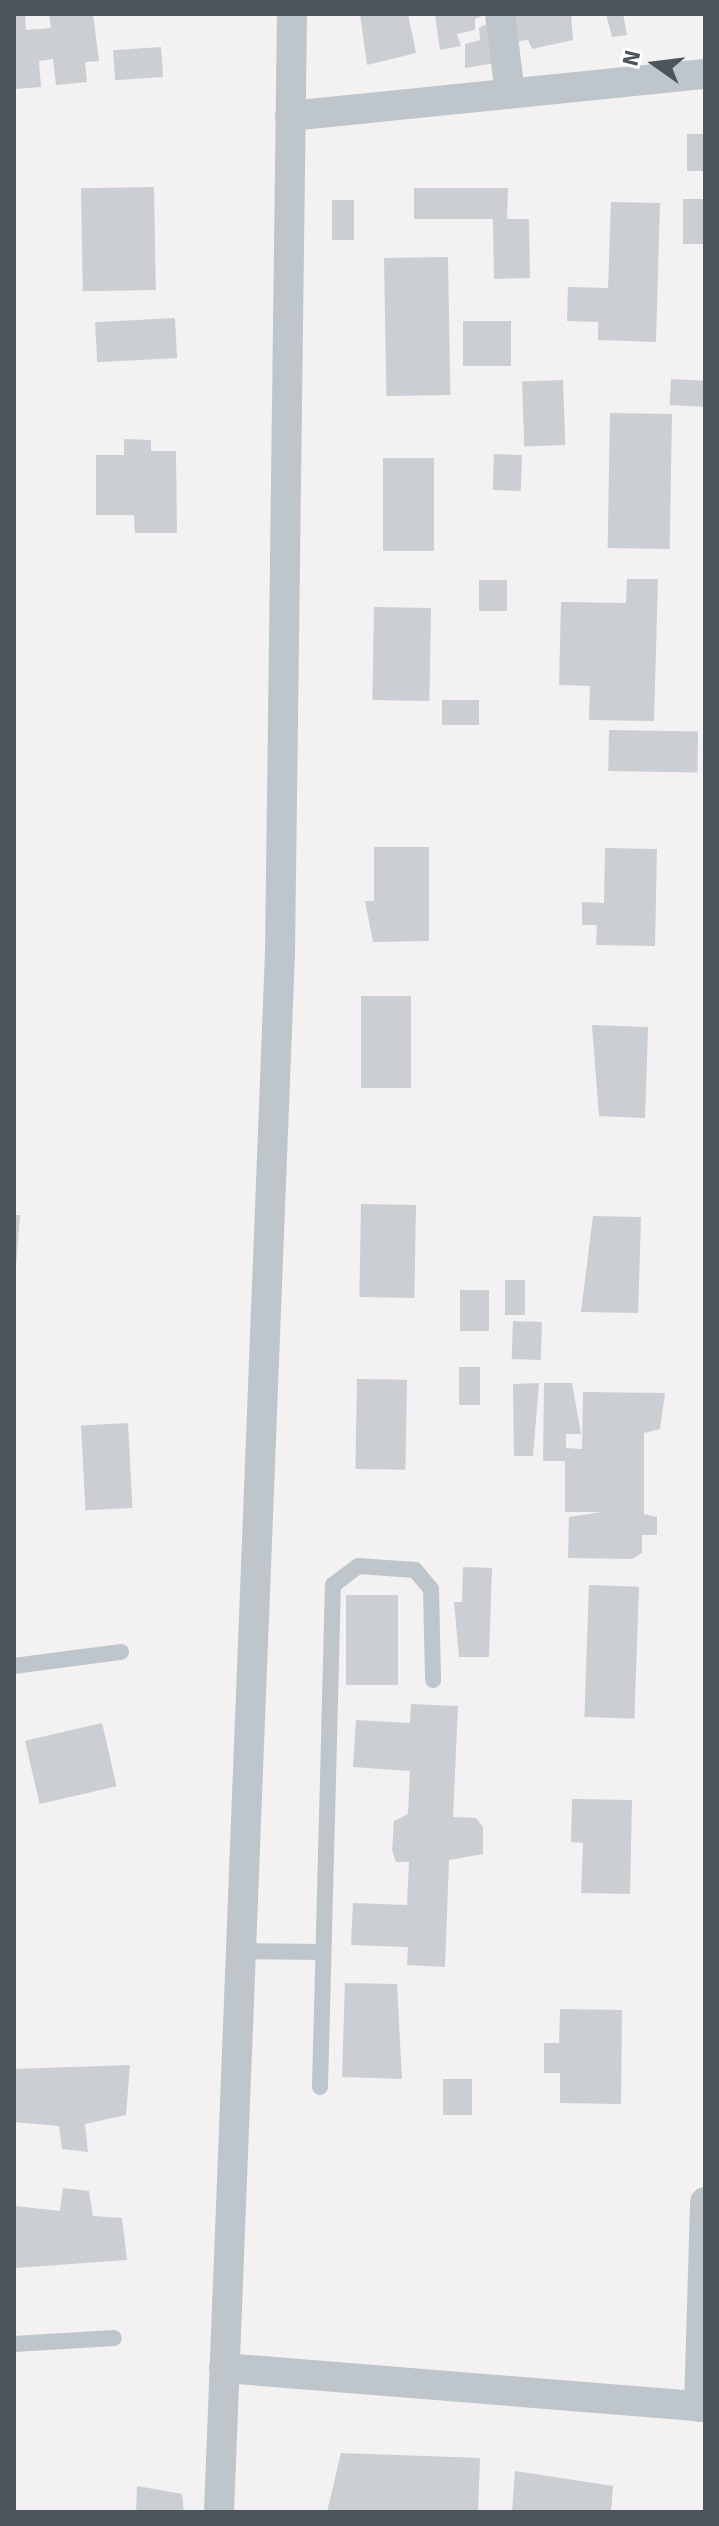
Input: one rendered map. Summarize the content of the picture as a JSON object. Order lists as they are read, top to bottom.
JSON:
{
  "north": "left"
}
